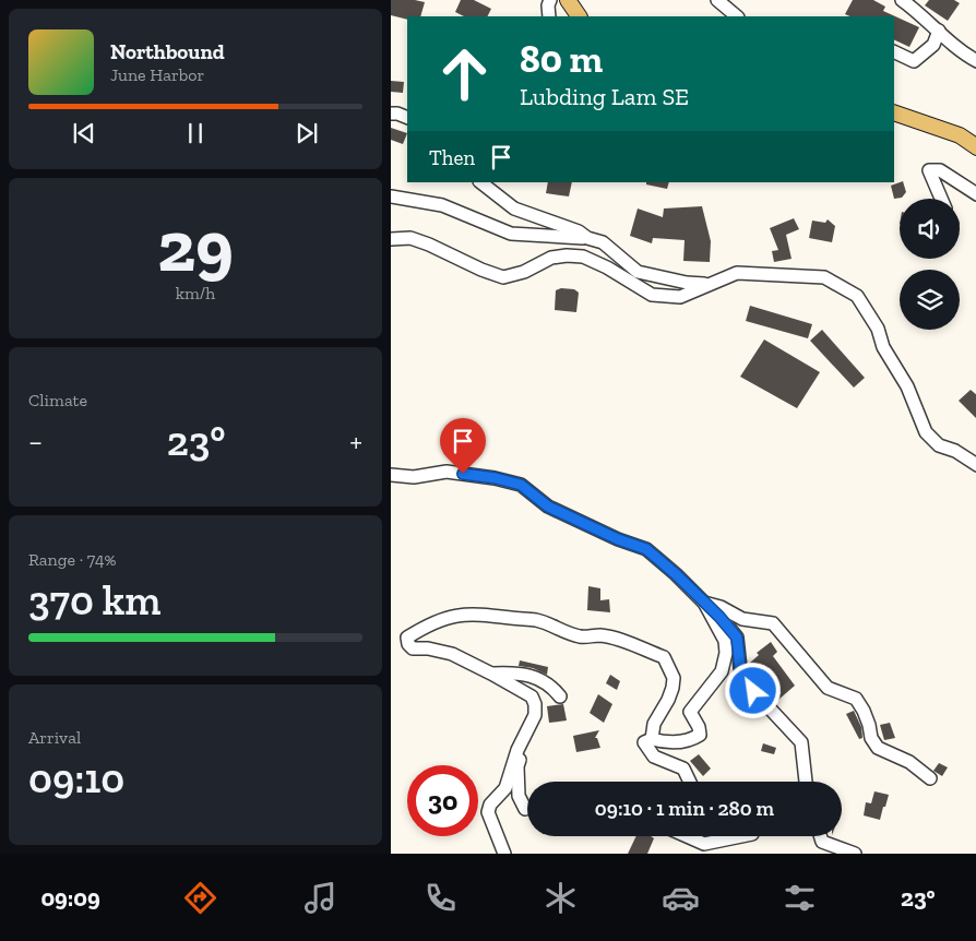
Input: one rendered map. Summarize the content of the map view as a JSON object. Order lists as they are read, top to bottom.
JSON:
{
  "page": {
    "turn": ["80 m", "Lubding Lam SE"],
    "song": ["Northbound", "June Harbor"],
    "then": "Then",
    "tile": [
      ["29", "km/h"],
      "Climate",
      ["Range · 74%", "370 km"],
      ["Arrival", "09:10"]
    ],
    "heat": ["−", "23°", "+"],
    "limit": "30",
    "trip": "09:10 · 1 min · 280 m",
    "tabs": ["09:09", "23°"]
  }
}
